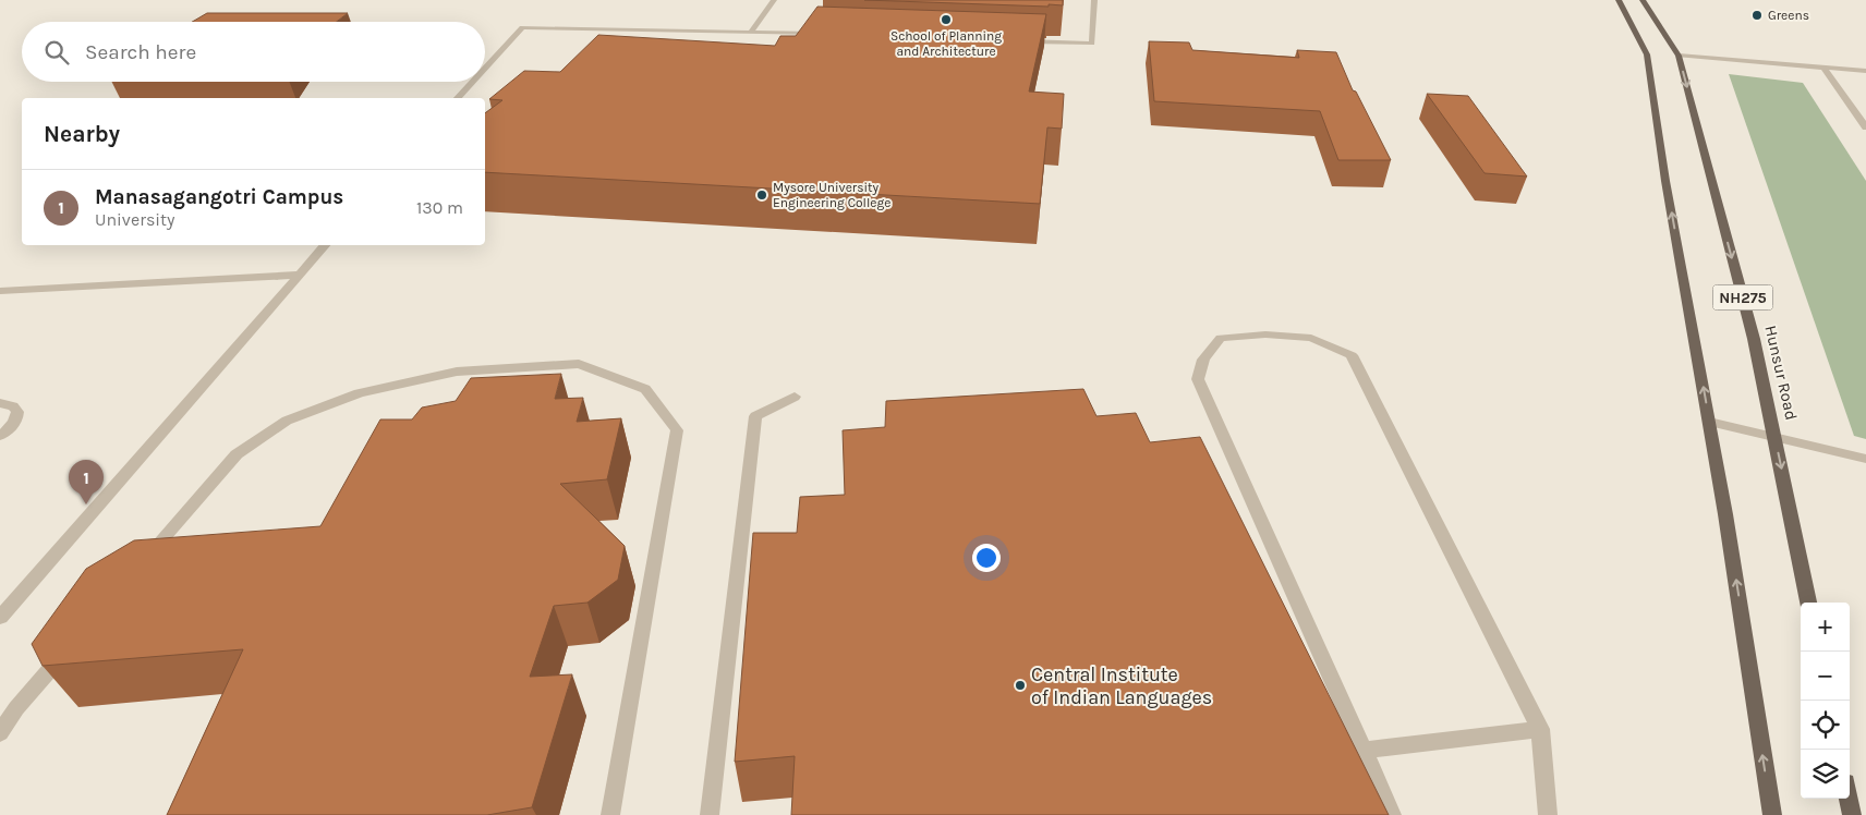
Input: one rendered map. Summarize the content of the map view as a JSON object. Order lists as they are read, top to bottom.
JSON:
{
  "streets": {
    "main road": ["NH275", "Hunsur Road"]
  },
  "places": [
    "Greens",
    "School of Planning and Architecture",
    "Mysore University Engineering College",
    "Central Institute of Indian Languages"
  ],
  "page": {
    "search": "Search here",
    "heading": "Nearby",
    "list": [
      {
        "mark": "1",
        "name": "Manasagangotri Campus",
        "note": "University",
        "value": "130 m"
      }
    ],
    "pins": "1",
    "map_buttons": ["+", "−"]
  }
}
